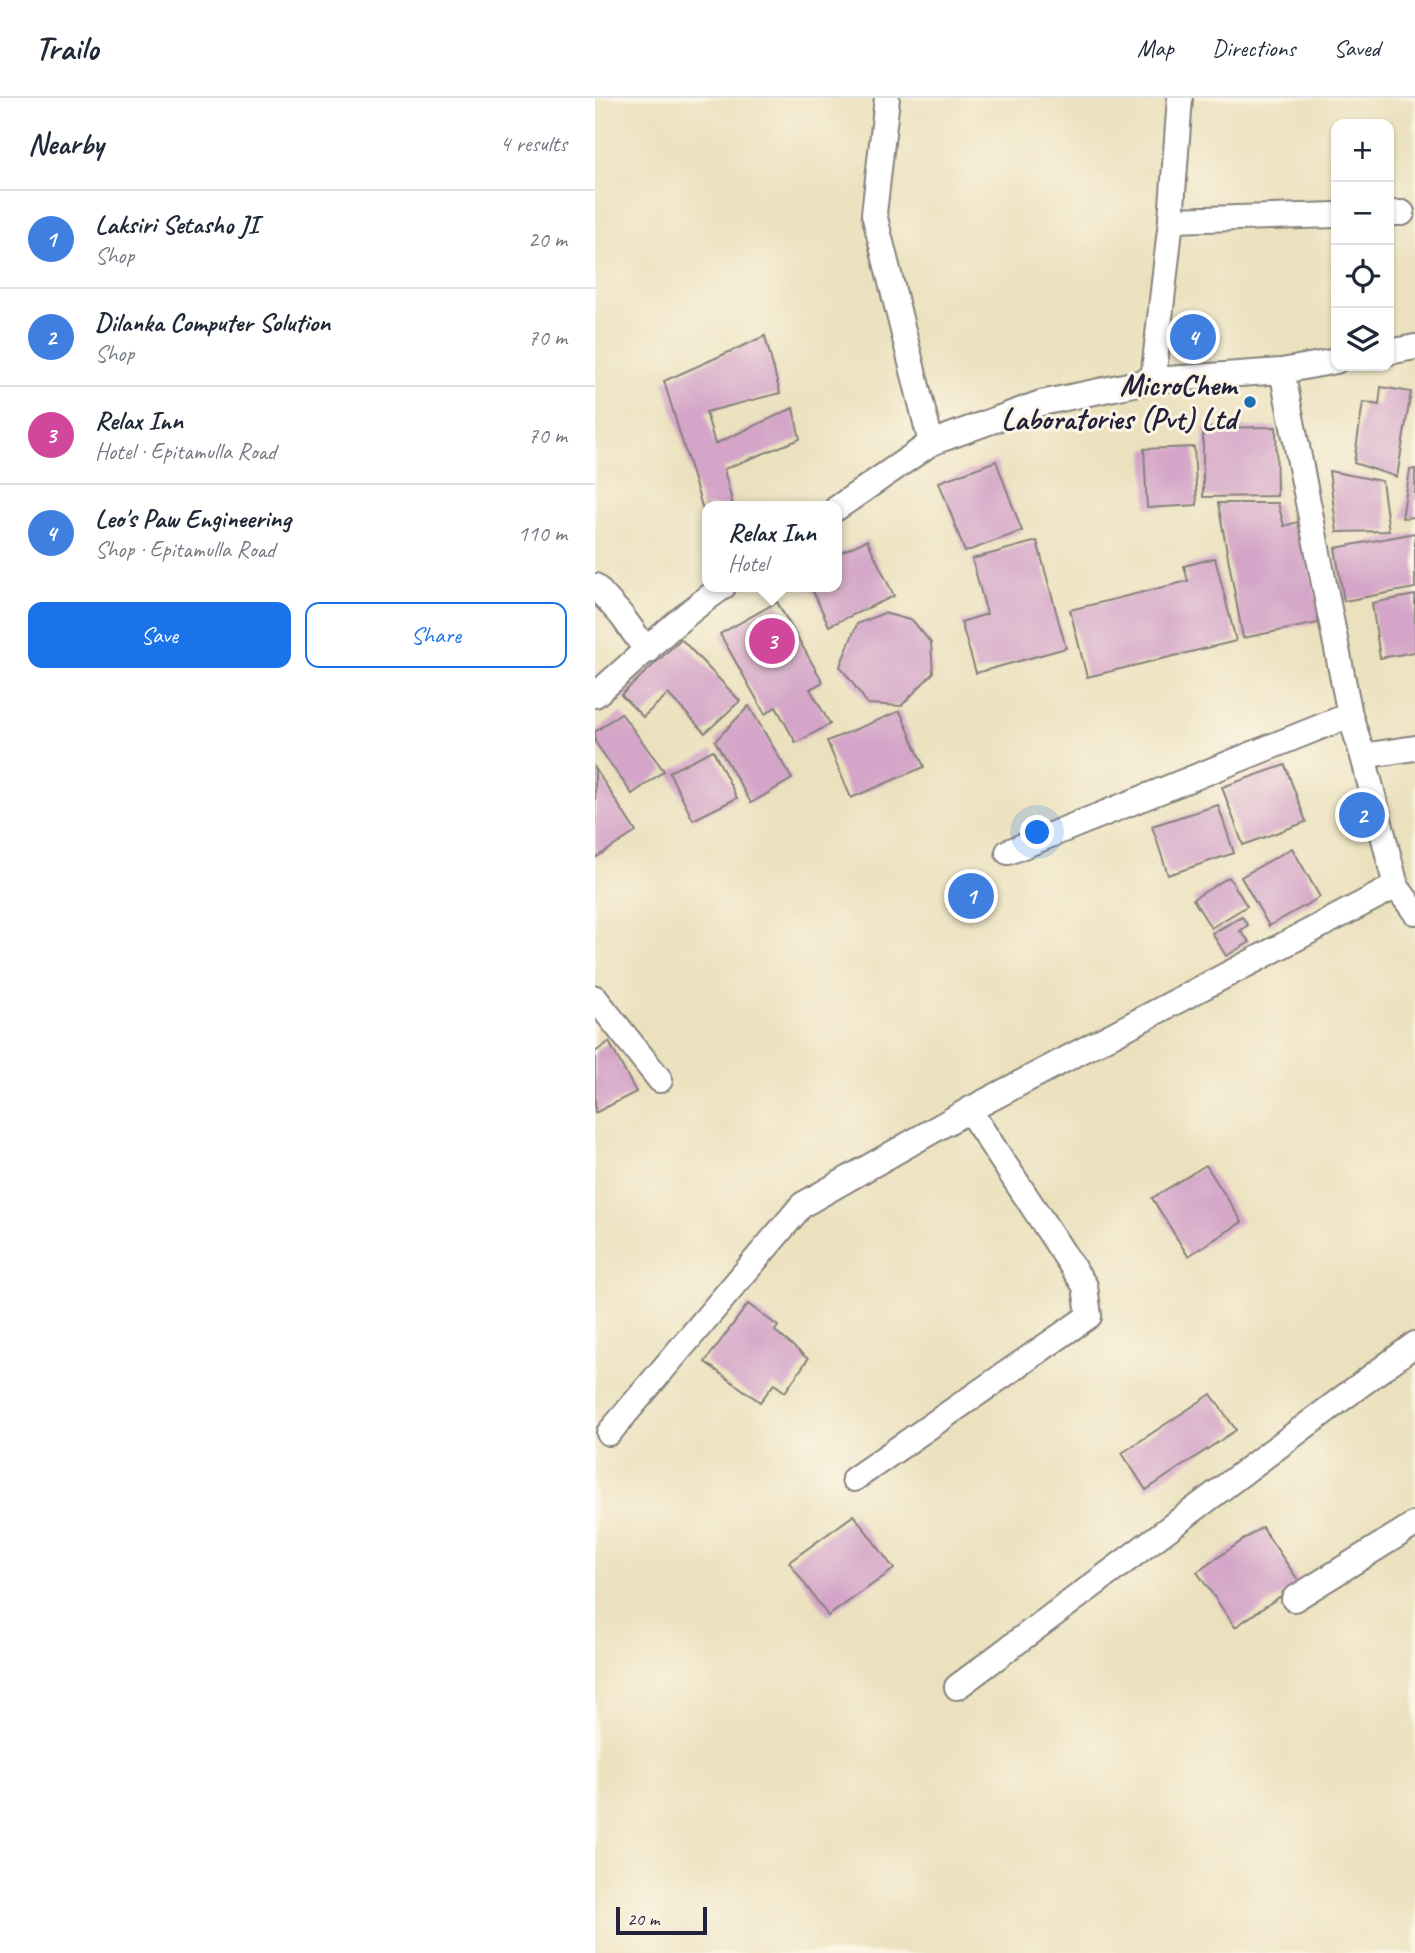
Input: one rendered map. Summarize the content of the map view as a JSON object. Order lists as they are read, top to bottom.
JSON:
{
  "places": ["MicroChem Laboratories (Pvt) Ltd"],
  "scale_bar": "20 m",
  "page": {
    "header": "Trailo",
    "nav": ["Map", "Directions", "Saved"],
    "heading": ["Nearby", "4 results"],
    "map_buttons": ["+", "−"],
    "list": [
      {
        "mark": "1",
        "name": "Laksiri Setasho JI",
        "note": "Shop",
        "value": "20 m"
      },
      {
        "mark": "2",
        "name": "Dilanka Computer Solution",
        "note": "Shop",
        "value": "70 m"
      },
      {
        "mark": "3",
        "name": "Relax Inn",
        "note": "Hotel · Epitamulla Road",
        "value": "70 m"
      },
      {
        "mark": "4",
        "name": "Leo's Paw Engineering",
        "note": "Shop · Epitamulla Road",
        "value": "110 m"
      }
    ],
    "pins": [
      "4",
      "3",
      "2",
      "1"
    ],
    "popup": ["Relax Inn", "Hotel"],
    "buttons": ["Save", "Share"],
    "scale": "20 m"
  }
}
